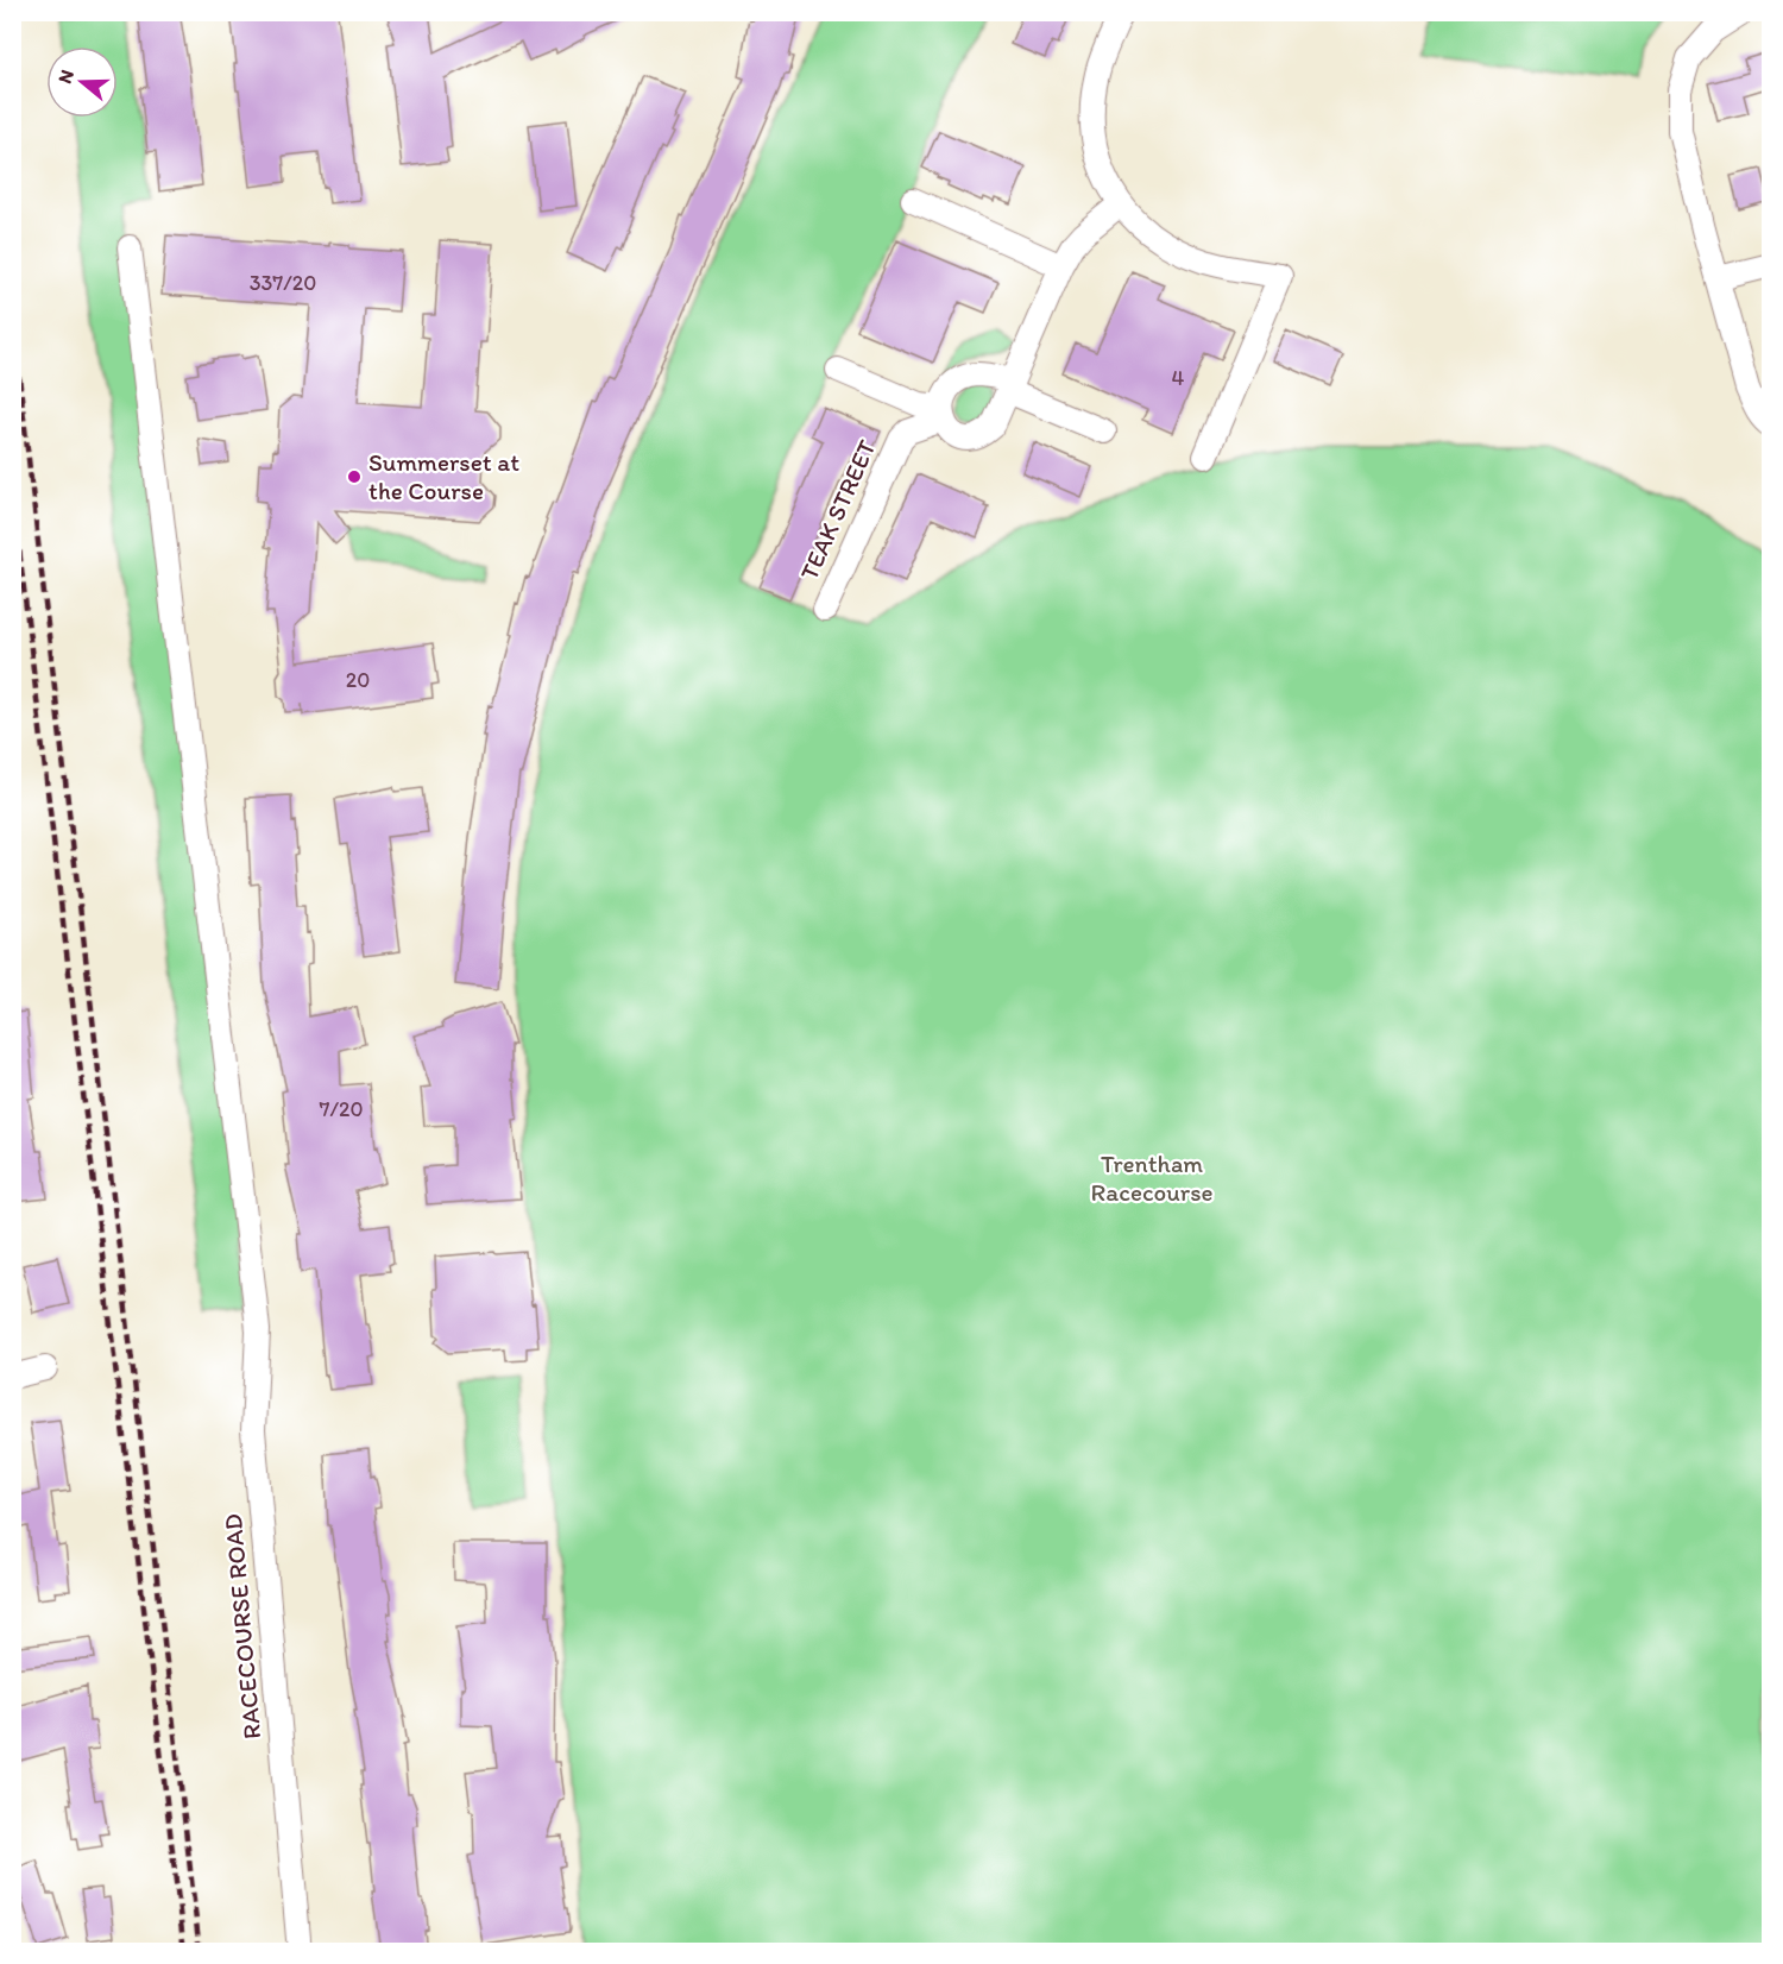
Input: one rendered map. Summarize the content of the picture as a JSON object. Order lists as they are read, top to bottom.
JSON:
{
  "streets": {
    "street": ["TEAK STREET", "RACECOURSE ROAD"]
  },
  "parks": ["Trentham Racecourse"],
  "places": ["Summerset at the Course"],
  "house_numbers": [
    "337/20",
    "4",
    "20",
    "7/20"
  ],
  "north": "left"
}
